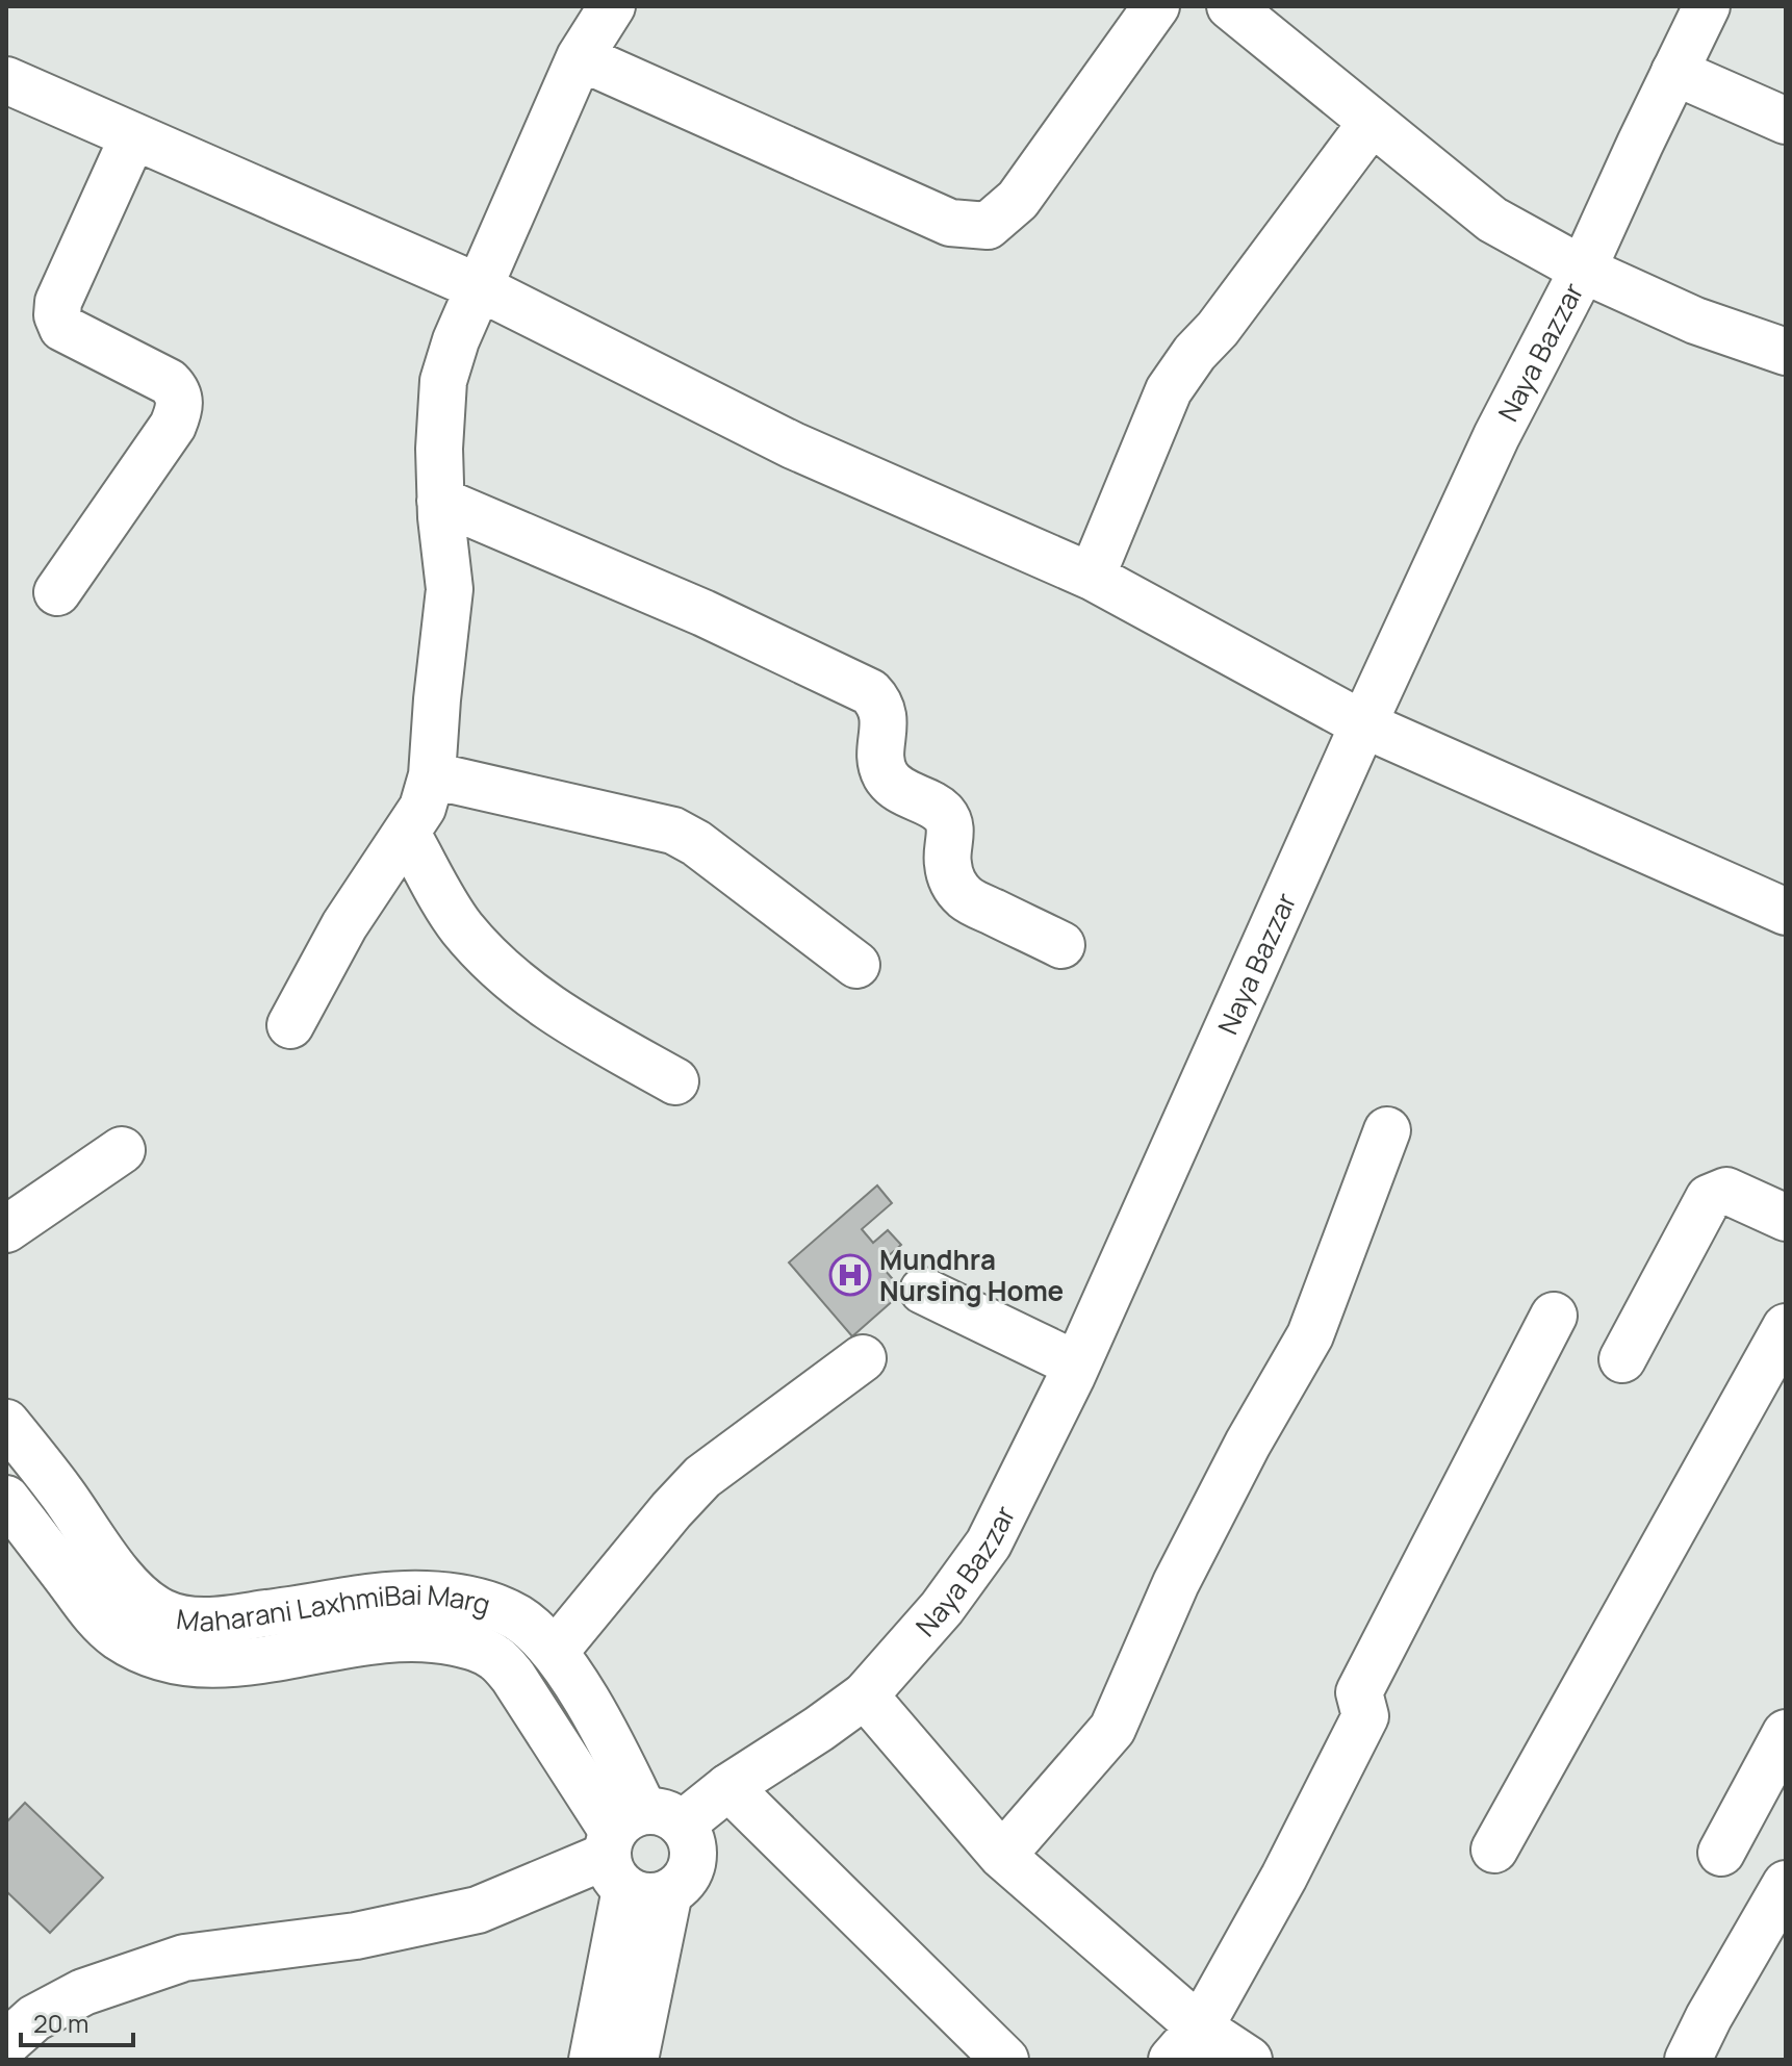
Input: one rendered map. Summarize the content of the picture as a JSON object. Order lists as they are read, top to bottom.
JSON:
{
  "streets": {
    "street": ["Naya Bazzar", "Maharani LaxhmiBai Marg"]
  },
  "crossings": [
    ["Naya Bazzar", "Maharani LaxhmiBai Marg"]
  ],
  "places": {
    "hospital": ["Mundhra Nursing Home"]
  },
  "scale_bar": "20 m"
}
